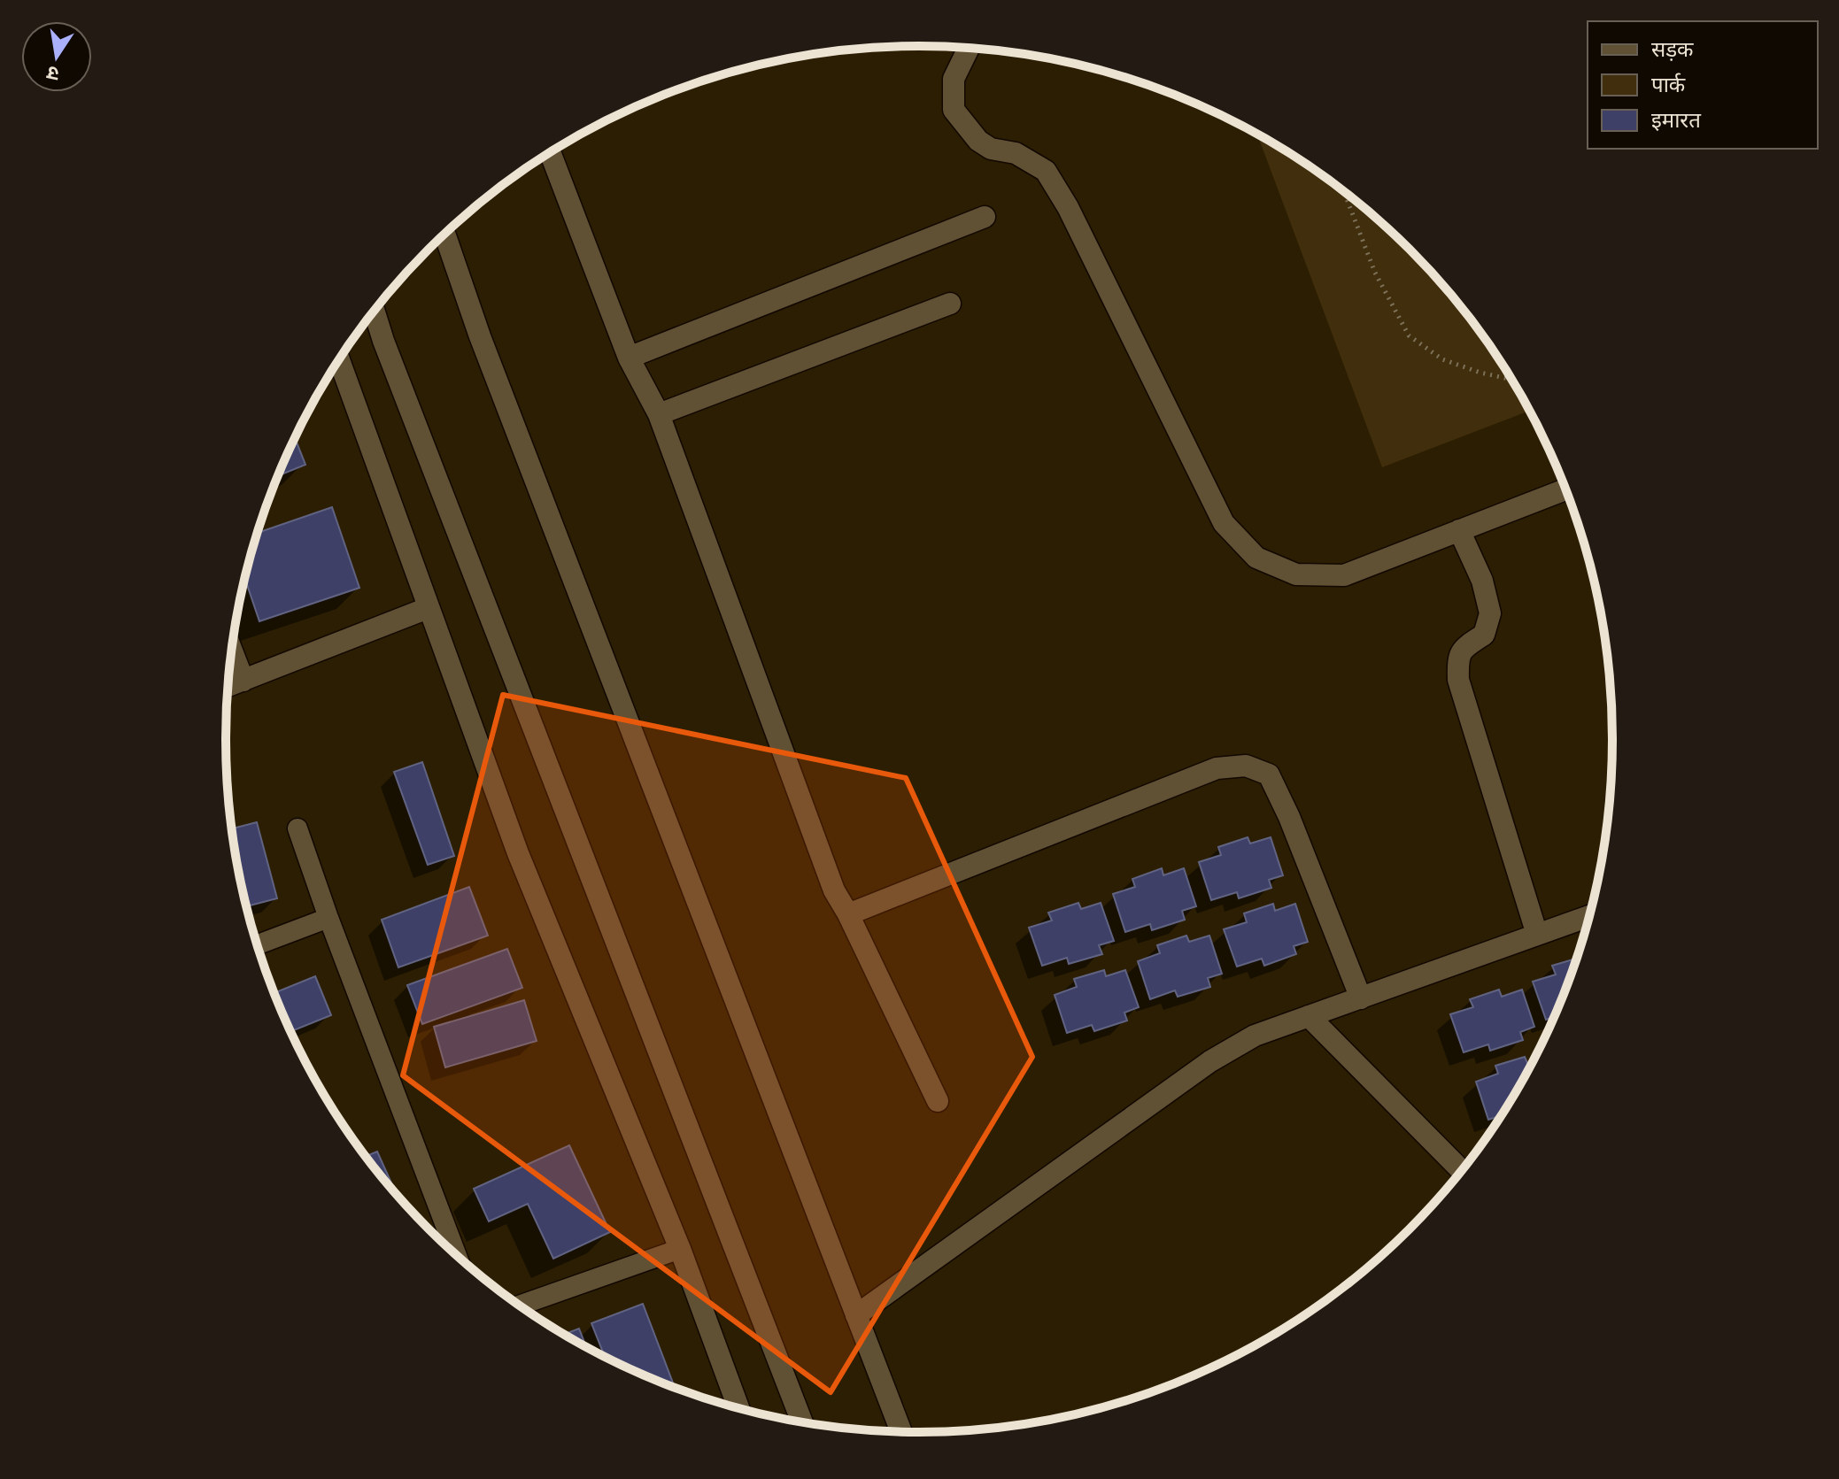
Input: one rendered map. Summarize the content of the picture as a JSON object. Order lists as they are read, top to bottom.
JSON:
{
  "legend": ["सड़क", "पार्क", "इमारत"],
  "north": "bottom"
}
